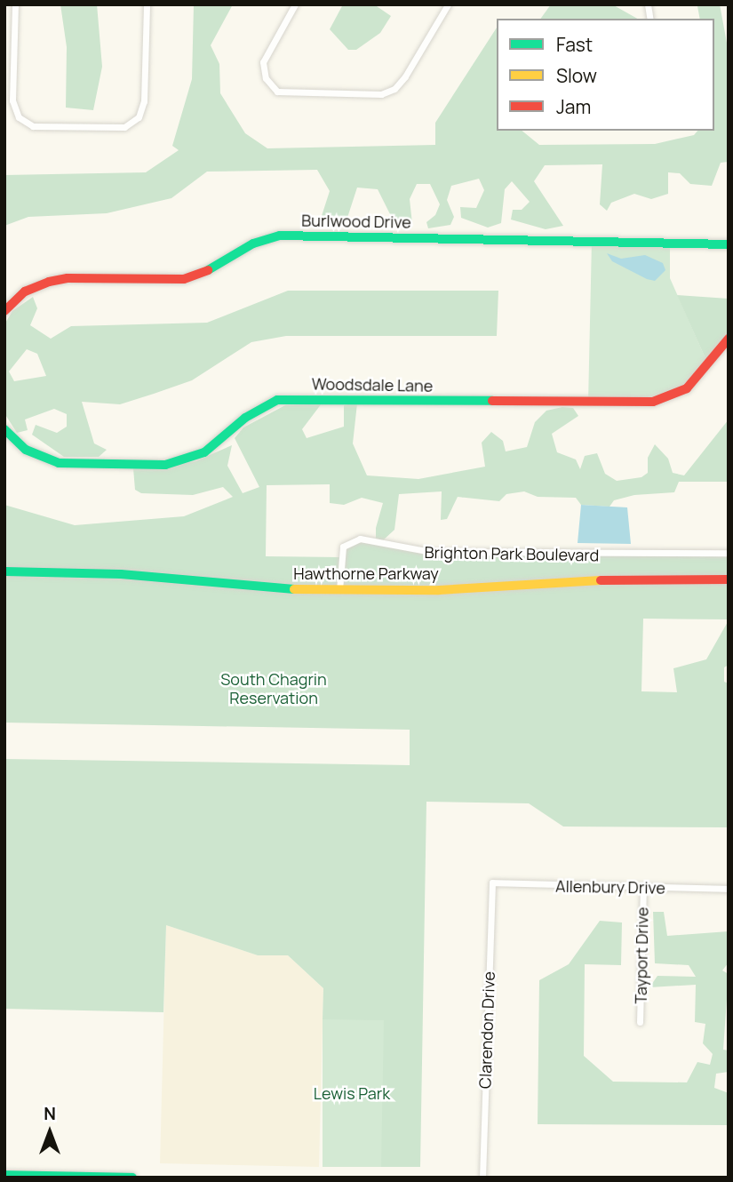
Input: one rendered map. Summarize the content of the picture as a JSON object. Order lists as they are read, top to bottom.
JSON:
{
  "streets": {
    "street": [
      "Burlwood Drive",
      "Woodsdale Lane",
      "Brighton Park Boulevard",
      "Hawthorne Parkway",
      "Allenbury Drive",
      "Tayport Drive",
      "Clarendon Drive"
    ]
  },
  "crossings": [
    ["Brighton Park Boulevard", "Hawthorne Parkway"],
    ["Allenbury Drive", "Tayport Drive"],
    ["Allenbury Drive", "Clarendon Drive"]
  ],
  "parks": ["South Chagrin Reservation", "Lewis Park"],
  "legend": ["Fast", "Slow", "Jam"],
  "north": "top"
}
